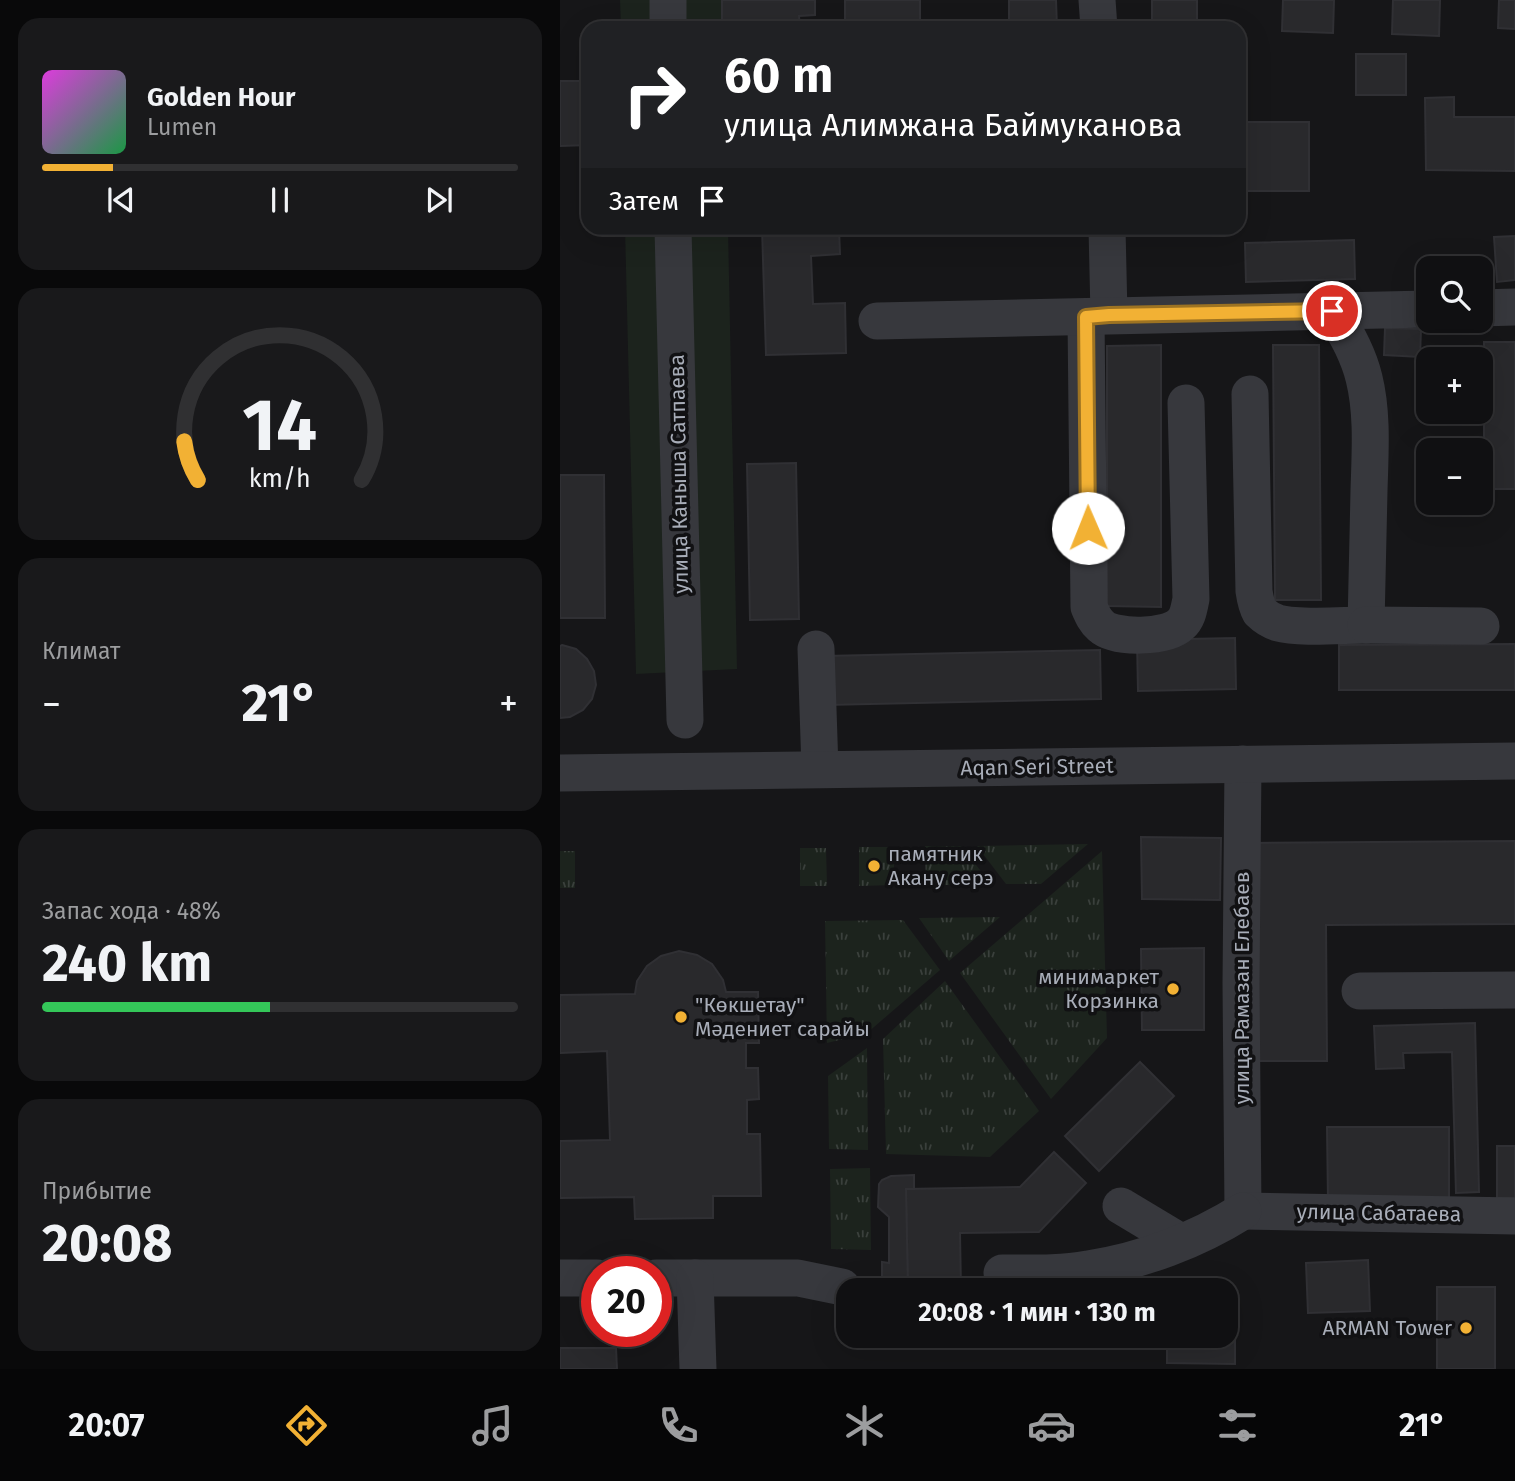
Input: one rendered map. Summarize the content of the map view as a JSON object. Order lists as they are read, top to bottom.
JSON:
{
  "streets": {
    "street": [
      "улица Каныша Сатпаева",
      "Aqan Seri Street",
      "улица Рамазан Елебаев",
      "улица Сабатаева"
    ]
  },
  "crossings": [
    ["Aqan Seri Street", "улица Рамазан Елебаев"],
    ["улица Рамазан Елебаев", "улица Сабатаева"]
  ],
  "places": [
    "памятник Акану серэ",
    "минимаркет Корзинка",
    "\"Көкшетау\" Мәдениет сарайы",
    "ARMAN Tower"
  ],
  "page": {
    "turn": ["60 m", "улица Алимжана Баймуканова"],
    "song": ["Golden Hour", "Lumen"],
    "then": "Затем",
    "map_buttons": ["+", "−"],
    "tile": [
      "Климат",
      ["Запас хода · 48%", "240 km"],
      ["Прибытие", "20:08"]
    ],
    "heat": ["−", "21°", "+"],
    "limit": "20",
    "trip": "20:08 · 1 мин · 130 m",
    "tabs": ["20:07", "21°"],
    "gauge": ["14", "km/h"]
  }
}
